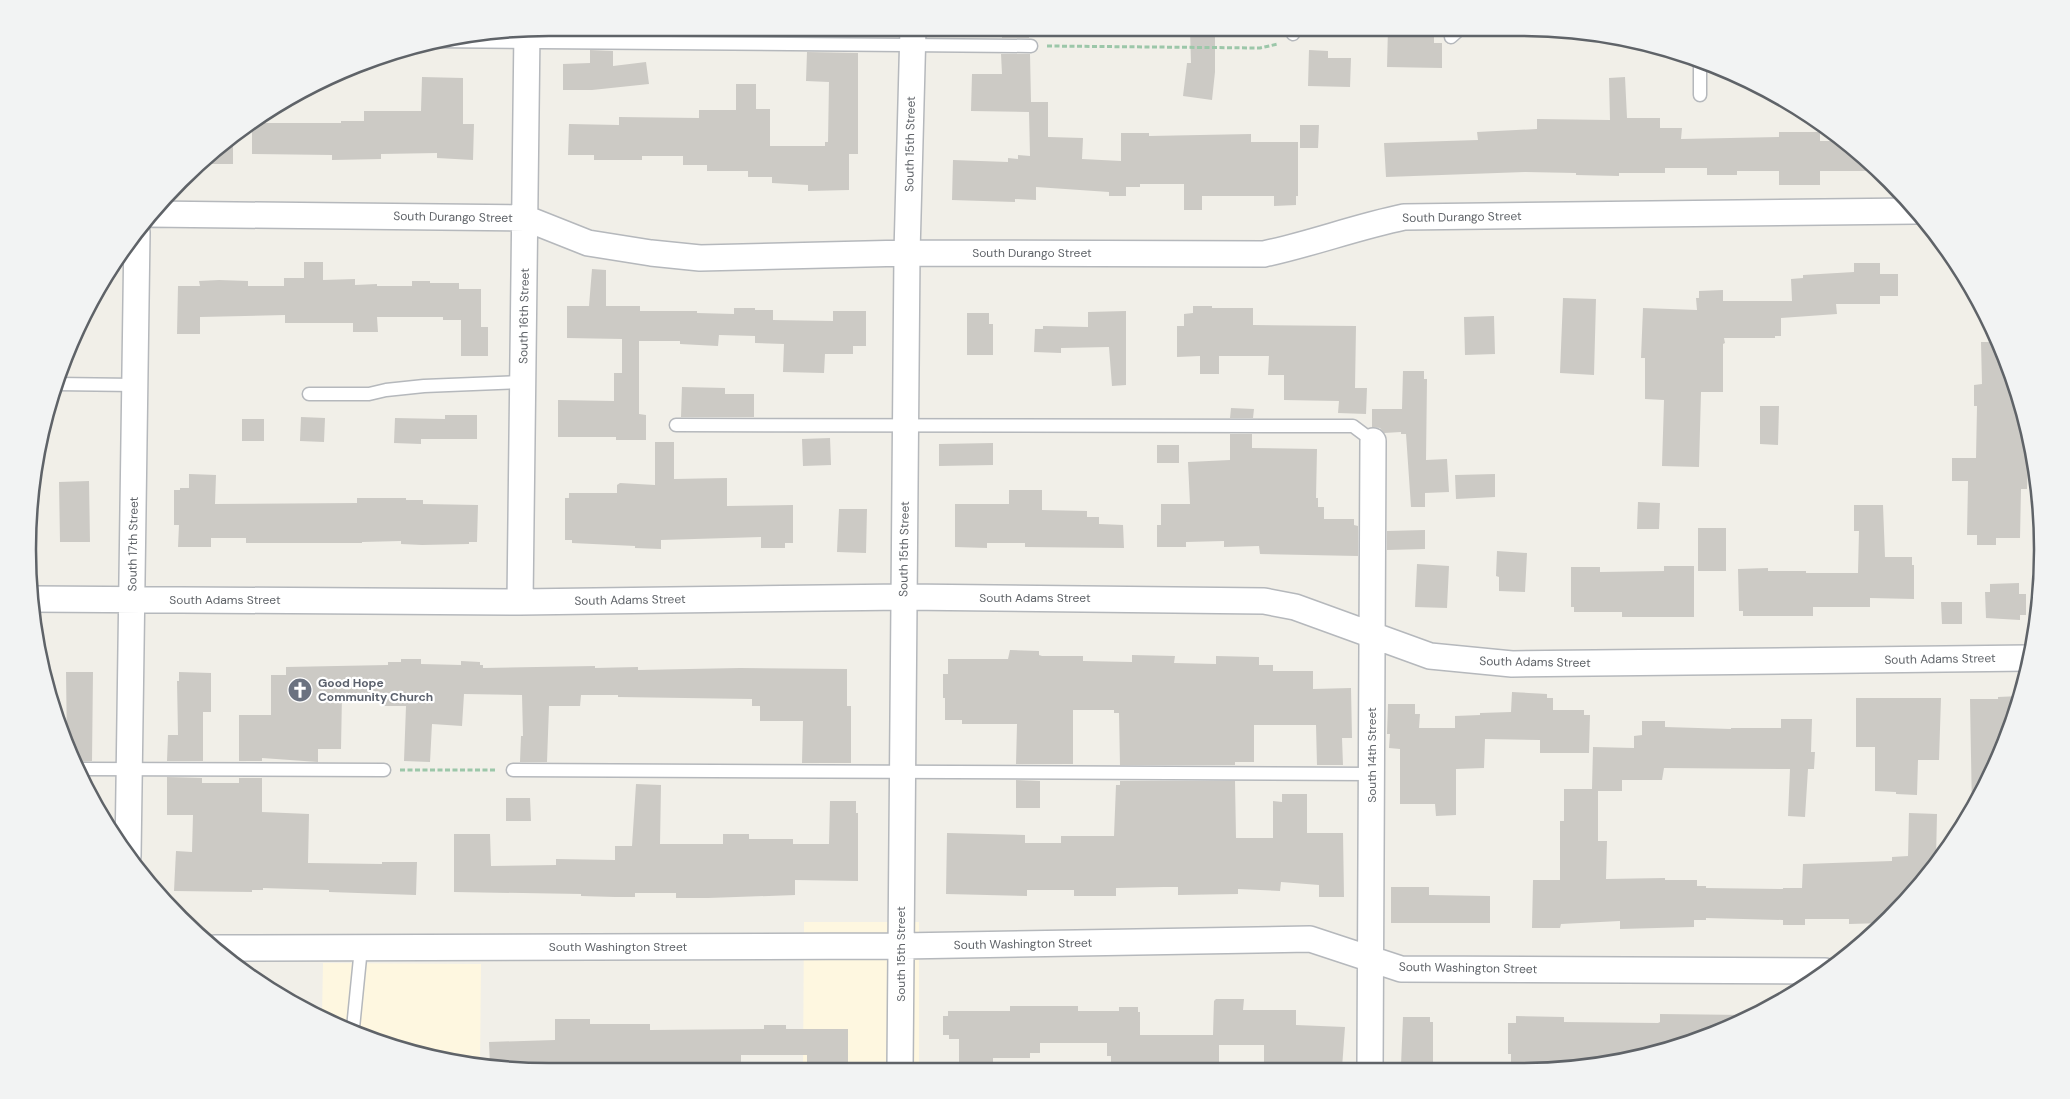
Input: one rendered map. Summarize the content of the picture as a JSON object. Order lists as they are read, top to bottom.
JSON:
{
  "streets": {
    "street": [
      "South 15th Street",
      "South Durango Street",
      "South 16th Street",
      "South 17th Street",
      "South Adams Street",
      "South 14th Street",
      "South Washington Street"
    ]
  },
  "crossings": [
    ["South 15th Street", "South Durango Street"],
    ["South 15th Street", "South Adams Street"],
    ["South 15th Street", "South Washington Street"],
    ["South Durango Street", "South 16th Street"],
    ["South 16th Street", "South Adams Street"],
    ["South 17th Street", "South Adams Street"],
    ["South Adams Street", "South 14th Street"],
    ["South 14th Street", "South Washington Street"]
  ],
  "places": {
    "church": ["Good Hope Community Church"]
  }
}
